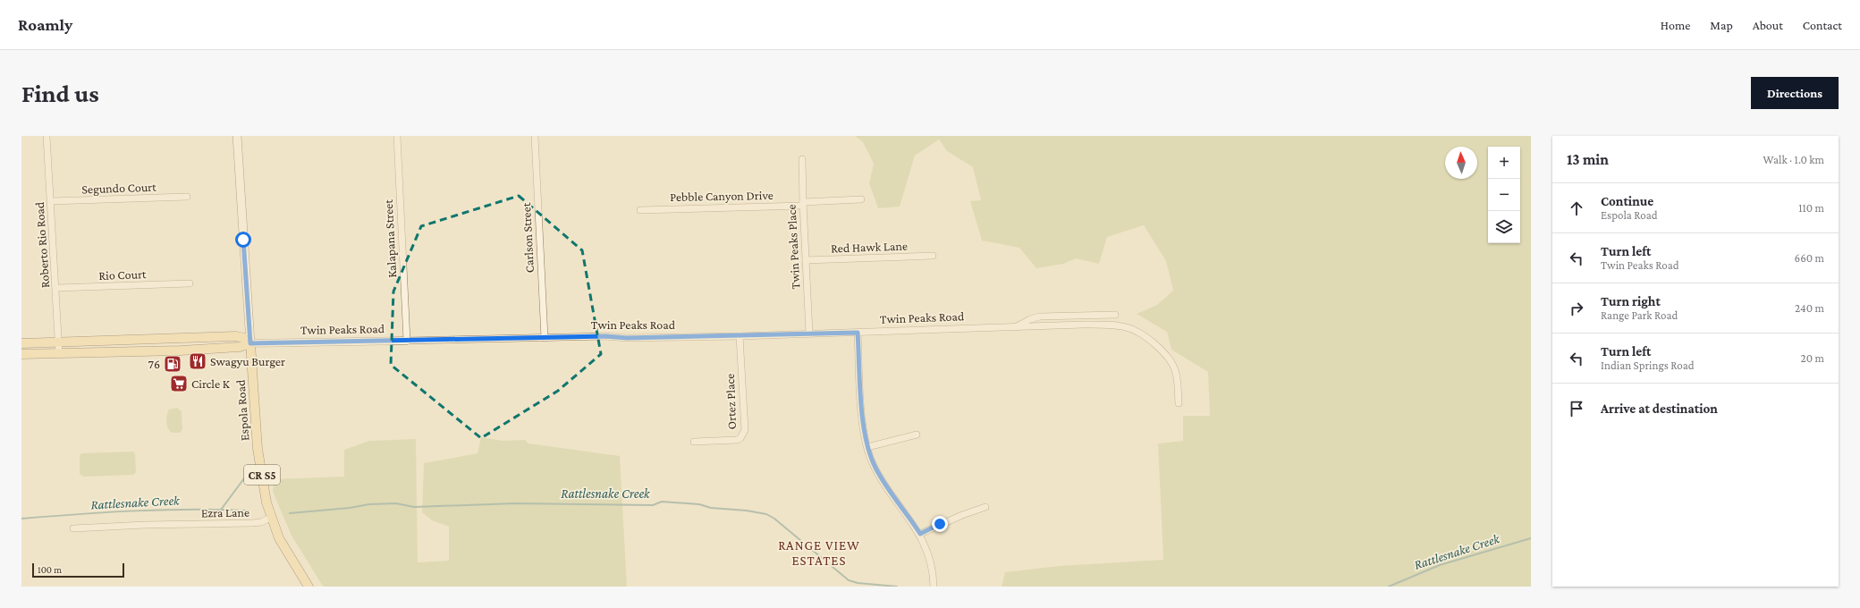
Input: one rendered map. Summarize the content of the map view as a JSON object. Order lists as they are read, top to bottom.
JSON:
{
  "streets": {
    "main road": ["Twin Peaks Road", "Espola Road", "CR S5"],
    "street": [
      "Segundo Court",
      "Pebble Canyon Drive",
      "Carlson Street",
      "Kalapana Street",
      "Roberto Rio Road",
      "Twin Peaks Place",
      "Red Hawk Lane",
      "Rio Court",
      "Ortez Place",
      "Ezra Lane"
    ]
  },
  "crossings": [
    ["Segundo Court", "Roberto Rio Road"],
    ["Pebble Canyon Drive", "Twin Peaks Place"],
    ["Carlson Street", "Twin Peaks Road"],
    ["Kalapana Street", "Twin Peaks Road"],
    ["Roberto Rio Road", "Rio Court"],
    ["Roberto Rio Road", "Twin Peaks Road"],
    ["Twin Peaks Place", "Red Hawk Lane"],
    ["Twin Peaks Place", "Twin Peaks Road"],
    ["Twin Peaks Road", "Ortez Place"],
    ["Twin Peaks Road", "Espola Road"],
    ["Espola Road", "Ezra Lane"]
  ],
  "districts": ["RANGE VIEW ESTATES"],
  "water": ["Rattlesnake Creek"],
  "places": {
    "restaurant": ["Swagyu Burger"],
    "fuel station": ["76"],
    "supermarket": ["Circle K"]
  },
  "scale_bar": "100 m",
  "north": "top",
  "page": {
    "header": "Roamly",
    "nav": [
      "Home",
      "Map",
      "About",
      "Contact"
    ],
    "buttons": "Directions",
    "title": "Find us",
    "heading": ["13 min", "Walk · 1.0 km"],
    "map_buttons": ["+", "−"],
    "list": [
      ["Continue", "Espola Road", "110 m"],
      ["Turn left", "Twin Peaks Road", "660 m"],
      ["Turn right", "Range Park Road", "240 m"],
      ["Turn left", "Indian Springs Road", "20 m"],
      "Arrive at destination"
    ],
    "scale": "100 m"
  }
}
